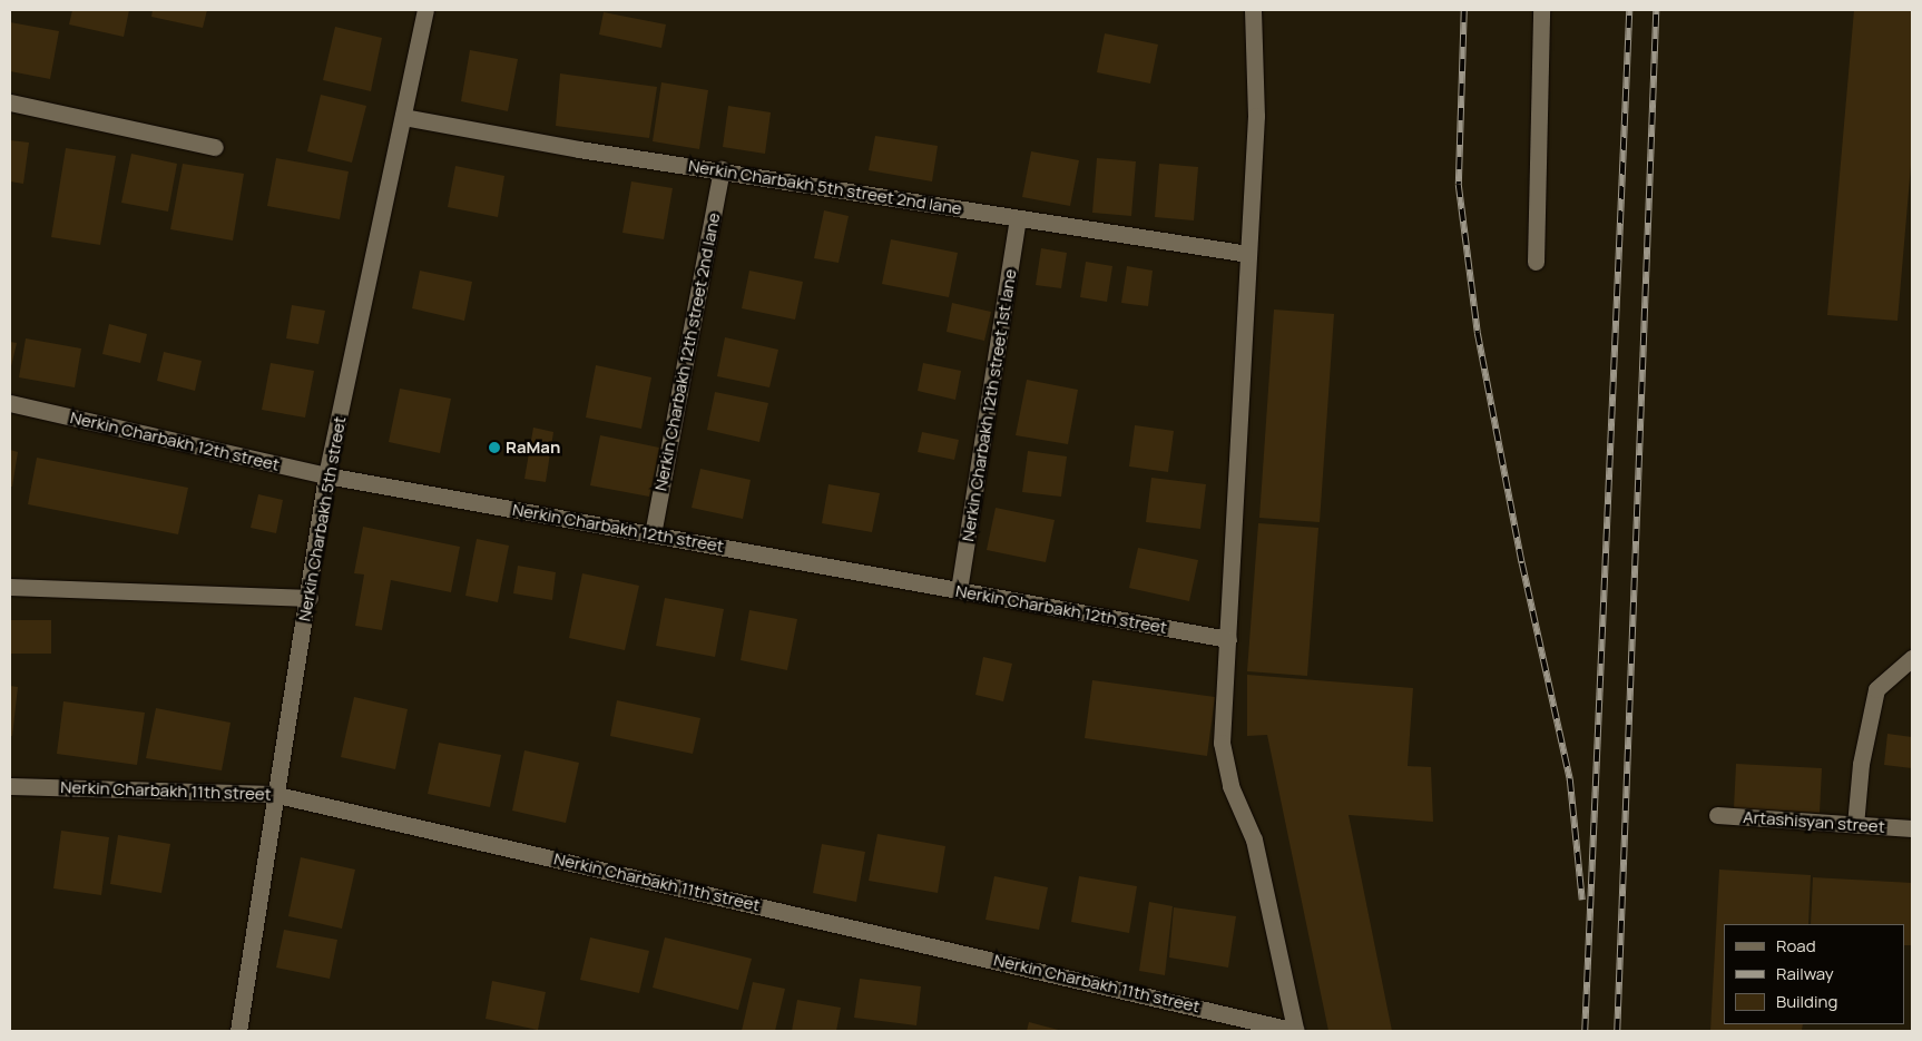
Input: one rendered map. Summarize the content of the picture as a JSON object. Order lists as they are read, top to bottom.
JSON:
{
  "streets": {
    "street": [
      "Nerkin Charbakh 5th street 2nd lane",
      "Nerkin Charbakh 12th street 2nd lane",
      "Nerkin Charbakh 12th street 1st lane",
      "Nerkin Charbakh 12th street",
      "Nerkin Charbakh 5th street",
      "Nerkin Charbakh 11th street",
      "Artashisyan street"
    ]
  },
  "crossings": [
    ["Nerkin Charbakh 5th street 2nd lane", "Nerkin Charbakh 12th street 2nd lane"],
    ["Nerkin Charbakh 5th street 2nd lane", "Nerkin Charbakh 12th street 1st lane"],
    ["Nerkin Charbakh 5th street 2nd lane", "Nerkin Charbakh 5th street"],
    ["Nerkin Charbakh 12th street 2nd lane", "Nerkin Charbakh 12th street"],
    ["Nerkin Charbakh 12th street 1st lane", "Nerkin Charbakh 12th street"],
    ["Nerkin Charbakh 12th street", "Nerkin Charbakh 5th street"],
    ["Nerkin Charbakh 5th street", "Nerkin Charbakh 11th street"]
  ],
  "places": ["RaMan"],
  "legend": ["Road", "Railway", "Building"]
}
